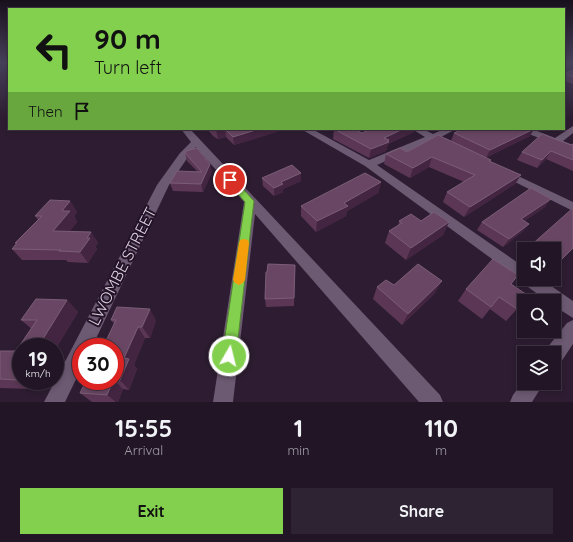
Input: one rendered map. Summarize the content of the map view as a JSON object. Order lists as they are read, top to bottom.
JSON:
{
  "streets": {
    "street": ["LWOMBE STREET"]
  },
  "page": {
    "turn": ["90 m", "Turn left"],
    "then": "Then",
    "speed": "19 km/h",
    "limit": "30",
    "eta": [
      "15:55",
      "Arrival",
      "1",
      "min",
      "110",
      "m"
    ],
    "buttons": ["Exit", "Share"]
  }
}
